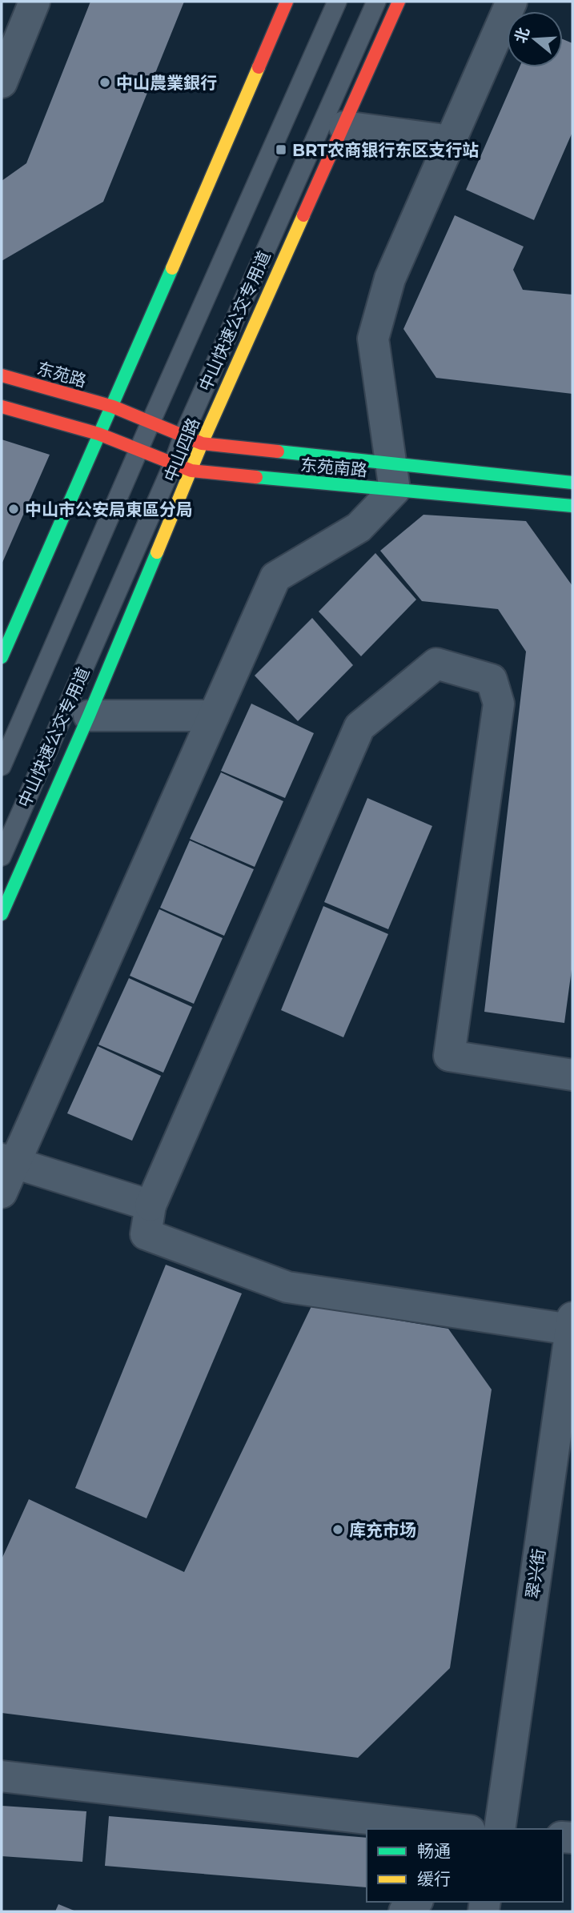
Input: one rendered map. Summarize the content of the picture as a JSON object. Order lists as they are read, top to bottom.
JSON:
{
  "streets": {
    "main road": ["东苑路", "中山四路", "东苑南路"],
    "street": ["翠兴街"],
    "lane": ["中山快速公交专用道"]
  },
  "crossings": [
    ["中山快速公交专用道", "东苑南路"],
    ["东苑路", "东苑南路"],
    ["中山四路", "东苑南路"]
  ],
  "places": {
    "other": ["中山農業銀行", "中山市公安局東區分局", "库充市场"],
    "transit": ["BRT农商银行东区支行站"]
  },
  "legend": ["畅通", "缓行"],
  "north": "left"
}
